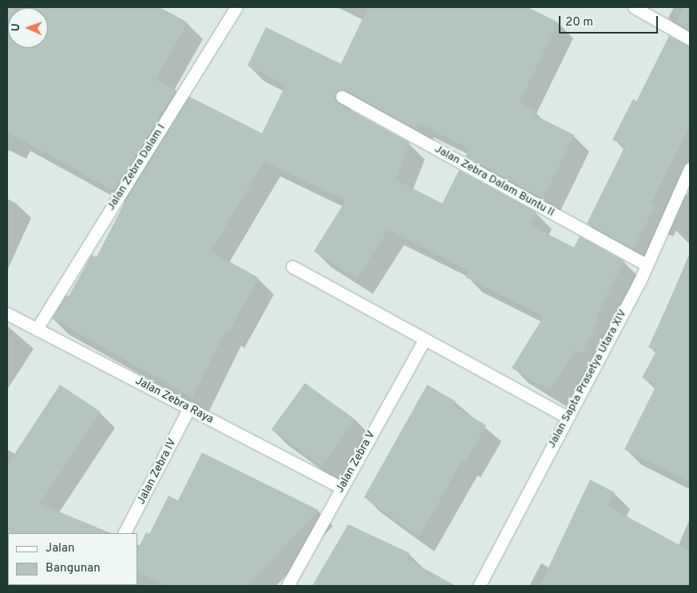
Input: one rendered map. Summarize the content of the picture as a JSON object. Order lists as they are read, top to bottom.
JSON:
{
  "streets": {
    "street": [
      "Jalan Zebra Dalam I",
      "Jalan Zebra Dalam Buntu II",
      "Jalan Sapta Prasetya Utara XIV",
      "Jalan Zebra Raya",
      "Jalan Zebra V",
      "Jalan Zebra IV"
    ]
  },
  "crossings": [
    ["Jalan Zebra Dalam I", "Jalan Zebra Raya"],
    ["Jalan Zebra Dalam Buntu II", "Jalan Sapta Prasetya Utara XIV"],
    ["Jalan Zebra Raya", "Jalan Zebra V"],
    ["Jalan Zebra Raya", "Jalan Zebra IV"]
  ],
  "legend": ["Jalan", "Bangunan"],
  "scale_bar": "20 m",
  "north": "left"
}
